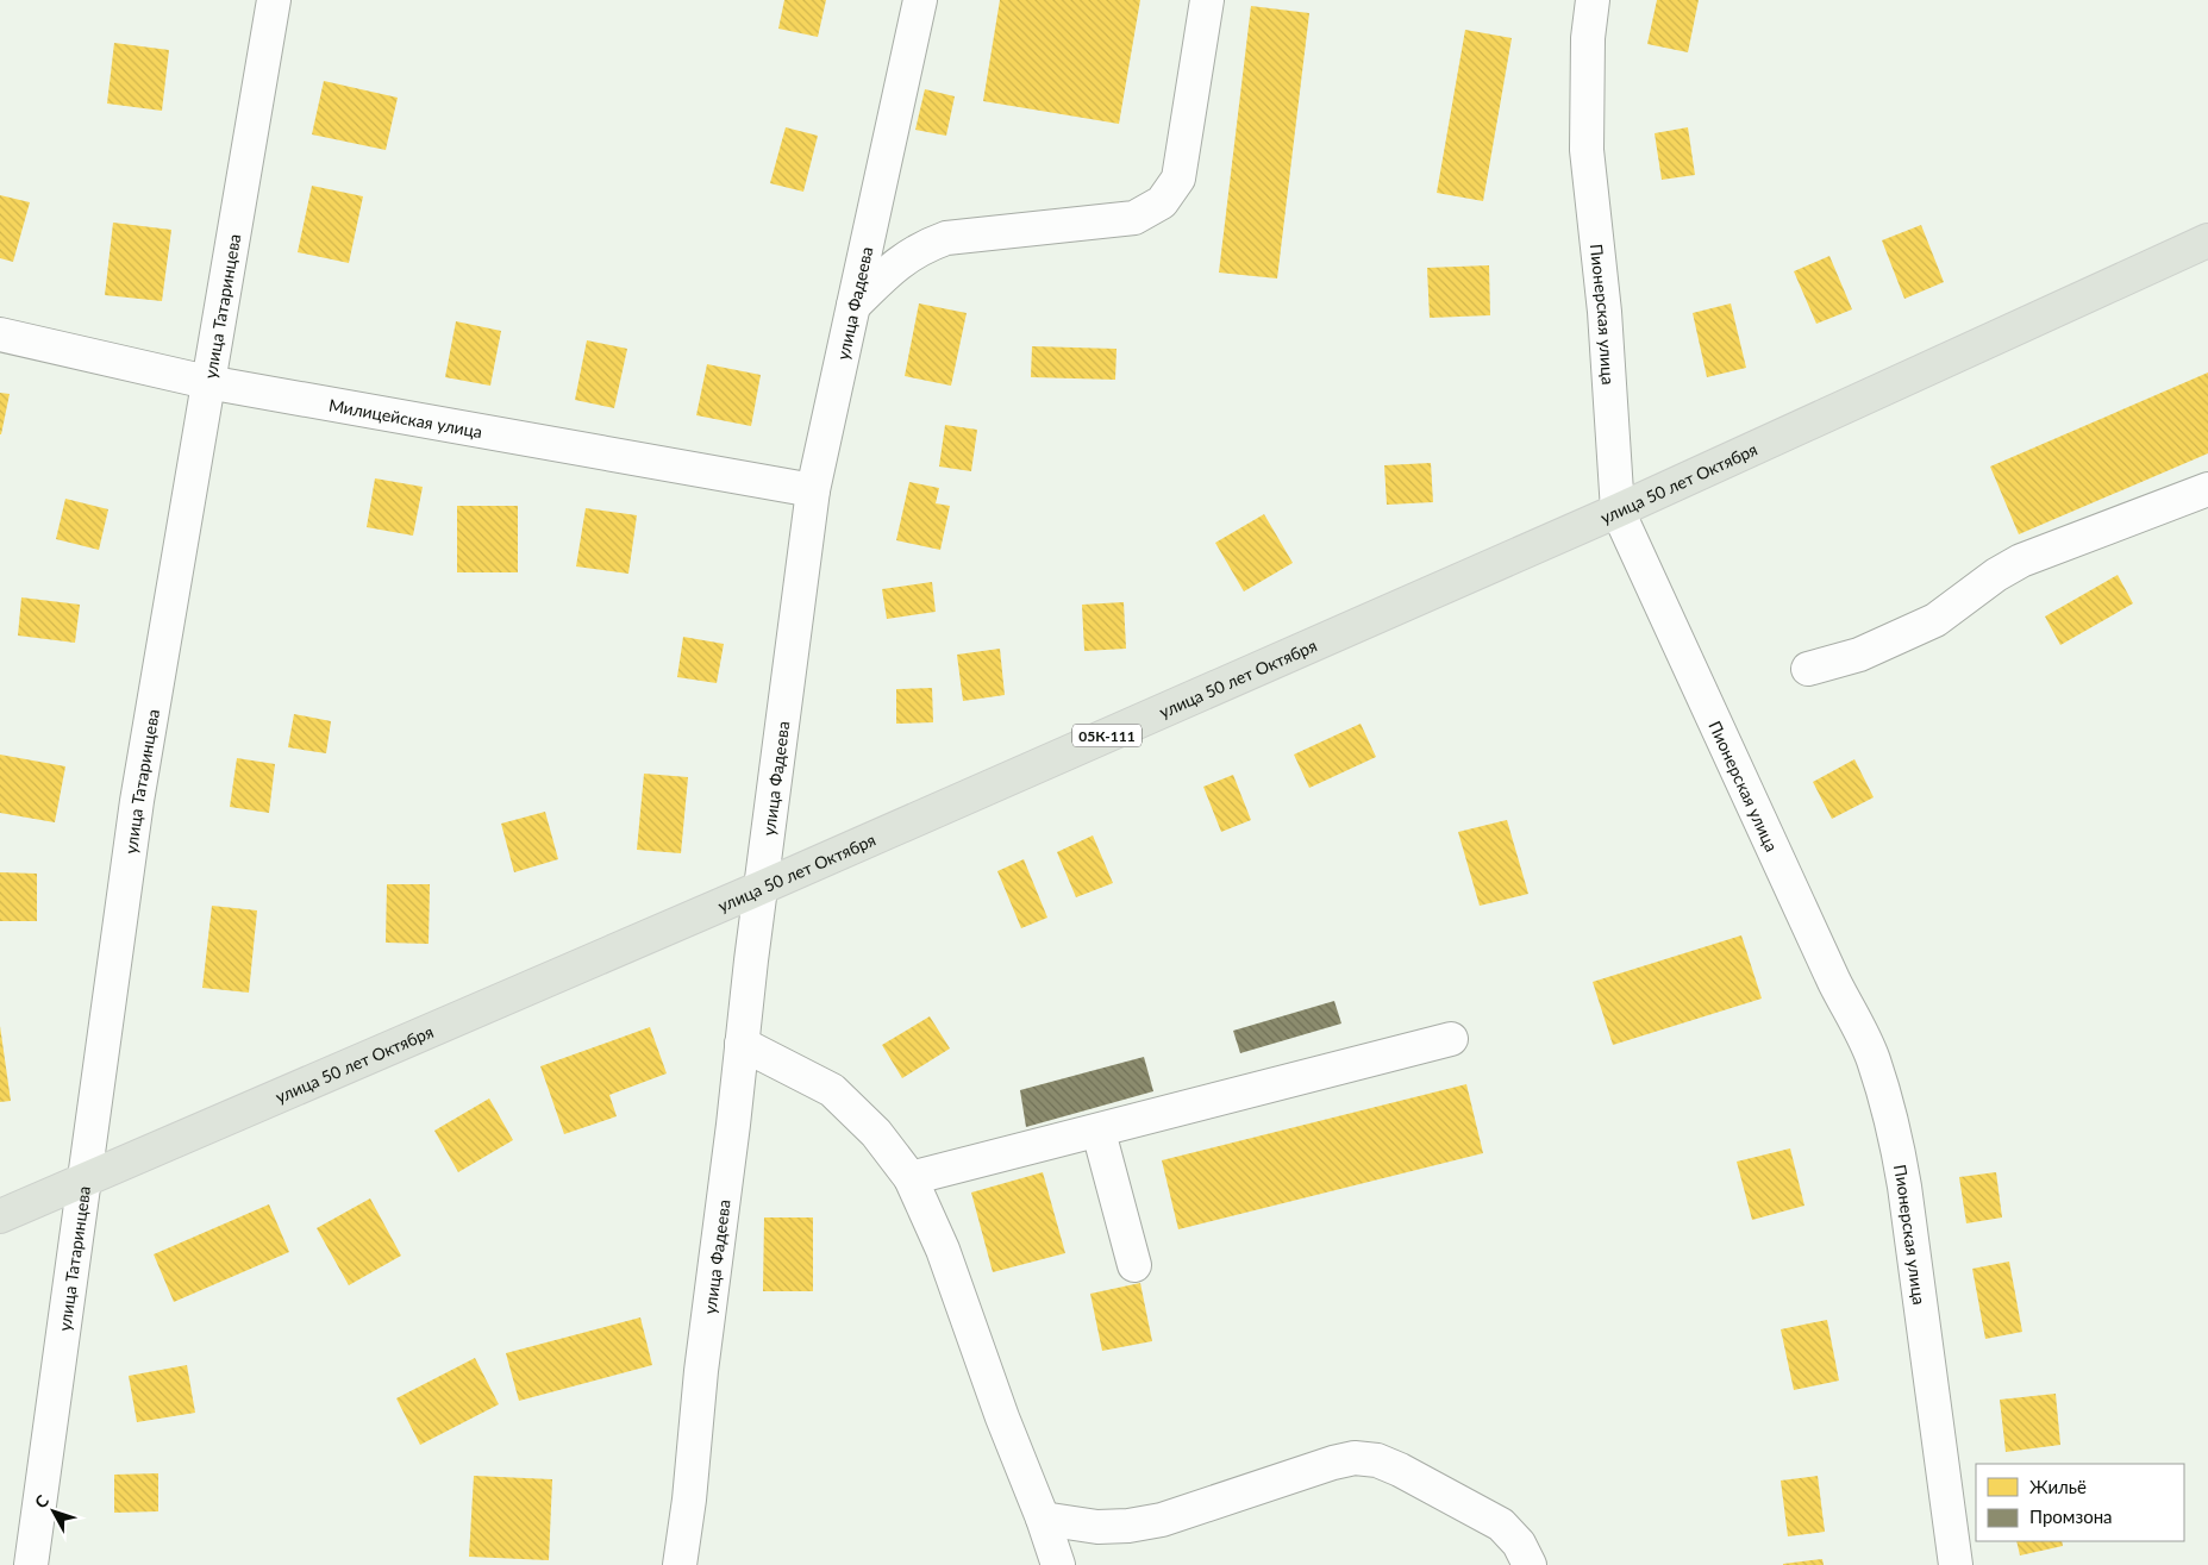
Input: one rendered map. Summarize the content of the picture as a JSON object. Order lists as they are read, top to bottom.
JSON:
{
  "streets": {
    "main road": ["улица 50 лет Октября", "05К-111"],
    "street": [
      "улица Фадеева",
      "улица Татаринцева",
      "Пионерская улица",
      "Милицейская улица"
    ]
  },
  "crossings": [
    ["улица Фадеева", "Милицейская улица"],
    ["улица Фадеева", "улица 50 лет Октября"],
    ["улица Татаринцева", "Милицейская улица"],
    ["улица Татаринцева", "улица 50 лет Октября"],
    ["Пионерская улица", "улица 50 лет Октября"]
  ],
  "legend": ["Жильё", "Промзона"],
  "north": "top left"
}
